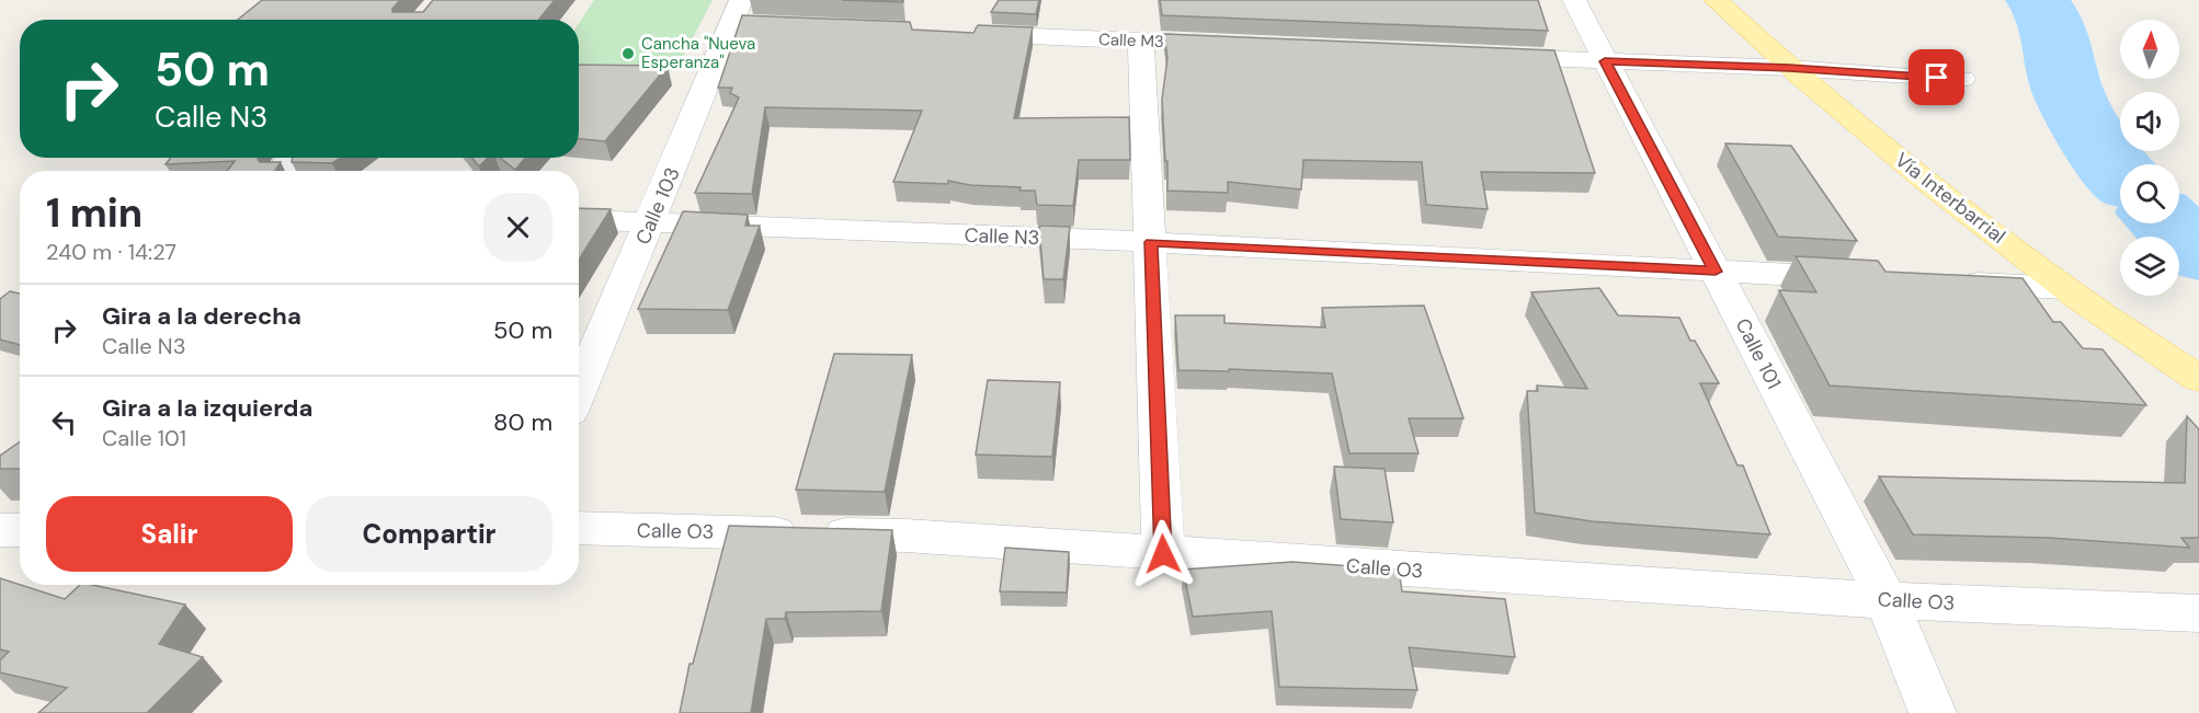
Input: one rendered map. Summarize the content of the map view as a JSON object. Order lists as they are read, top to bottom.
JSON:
{
  "streets": {
    "main road": ["Vía Interbarrial"],
    "street": [
      "Calle M3",
      "Calle 103",
      "Calle N3",
      "Calle 101",
      "Calle O3"
    ]
  },
  "crossings": [
    ["Calle 103", "Calle N3"],
    ["Calle N3", "Calle 101"],
    ["Calle 101", "Calle O3"]
  ],
  "places": ["Cancha \"Nueva Esperanza\""],
  "north": "top",
  "page": {
    "turn": ["50 m", "Calle N3"],
    "heading": ["1 min", "240 m · 14:27"],
    "list": [
      {
        "name": "Gira a la derecha",
        "note": "Calle N3",
        "value": "50 m"
      },
      {
        "name": "Gira a la izquierda",
        "note": "Calle 101",
        "value": "80 m"
      }
    ],
    "buttons": ["Salir", "Compartir"]
  }
}
